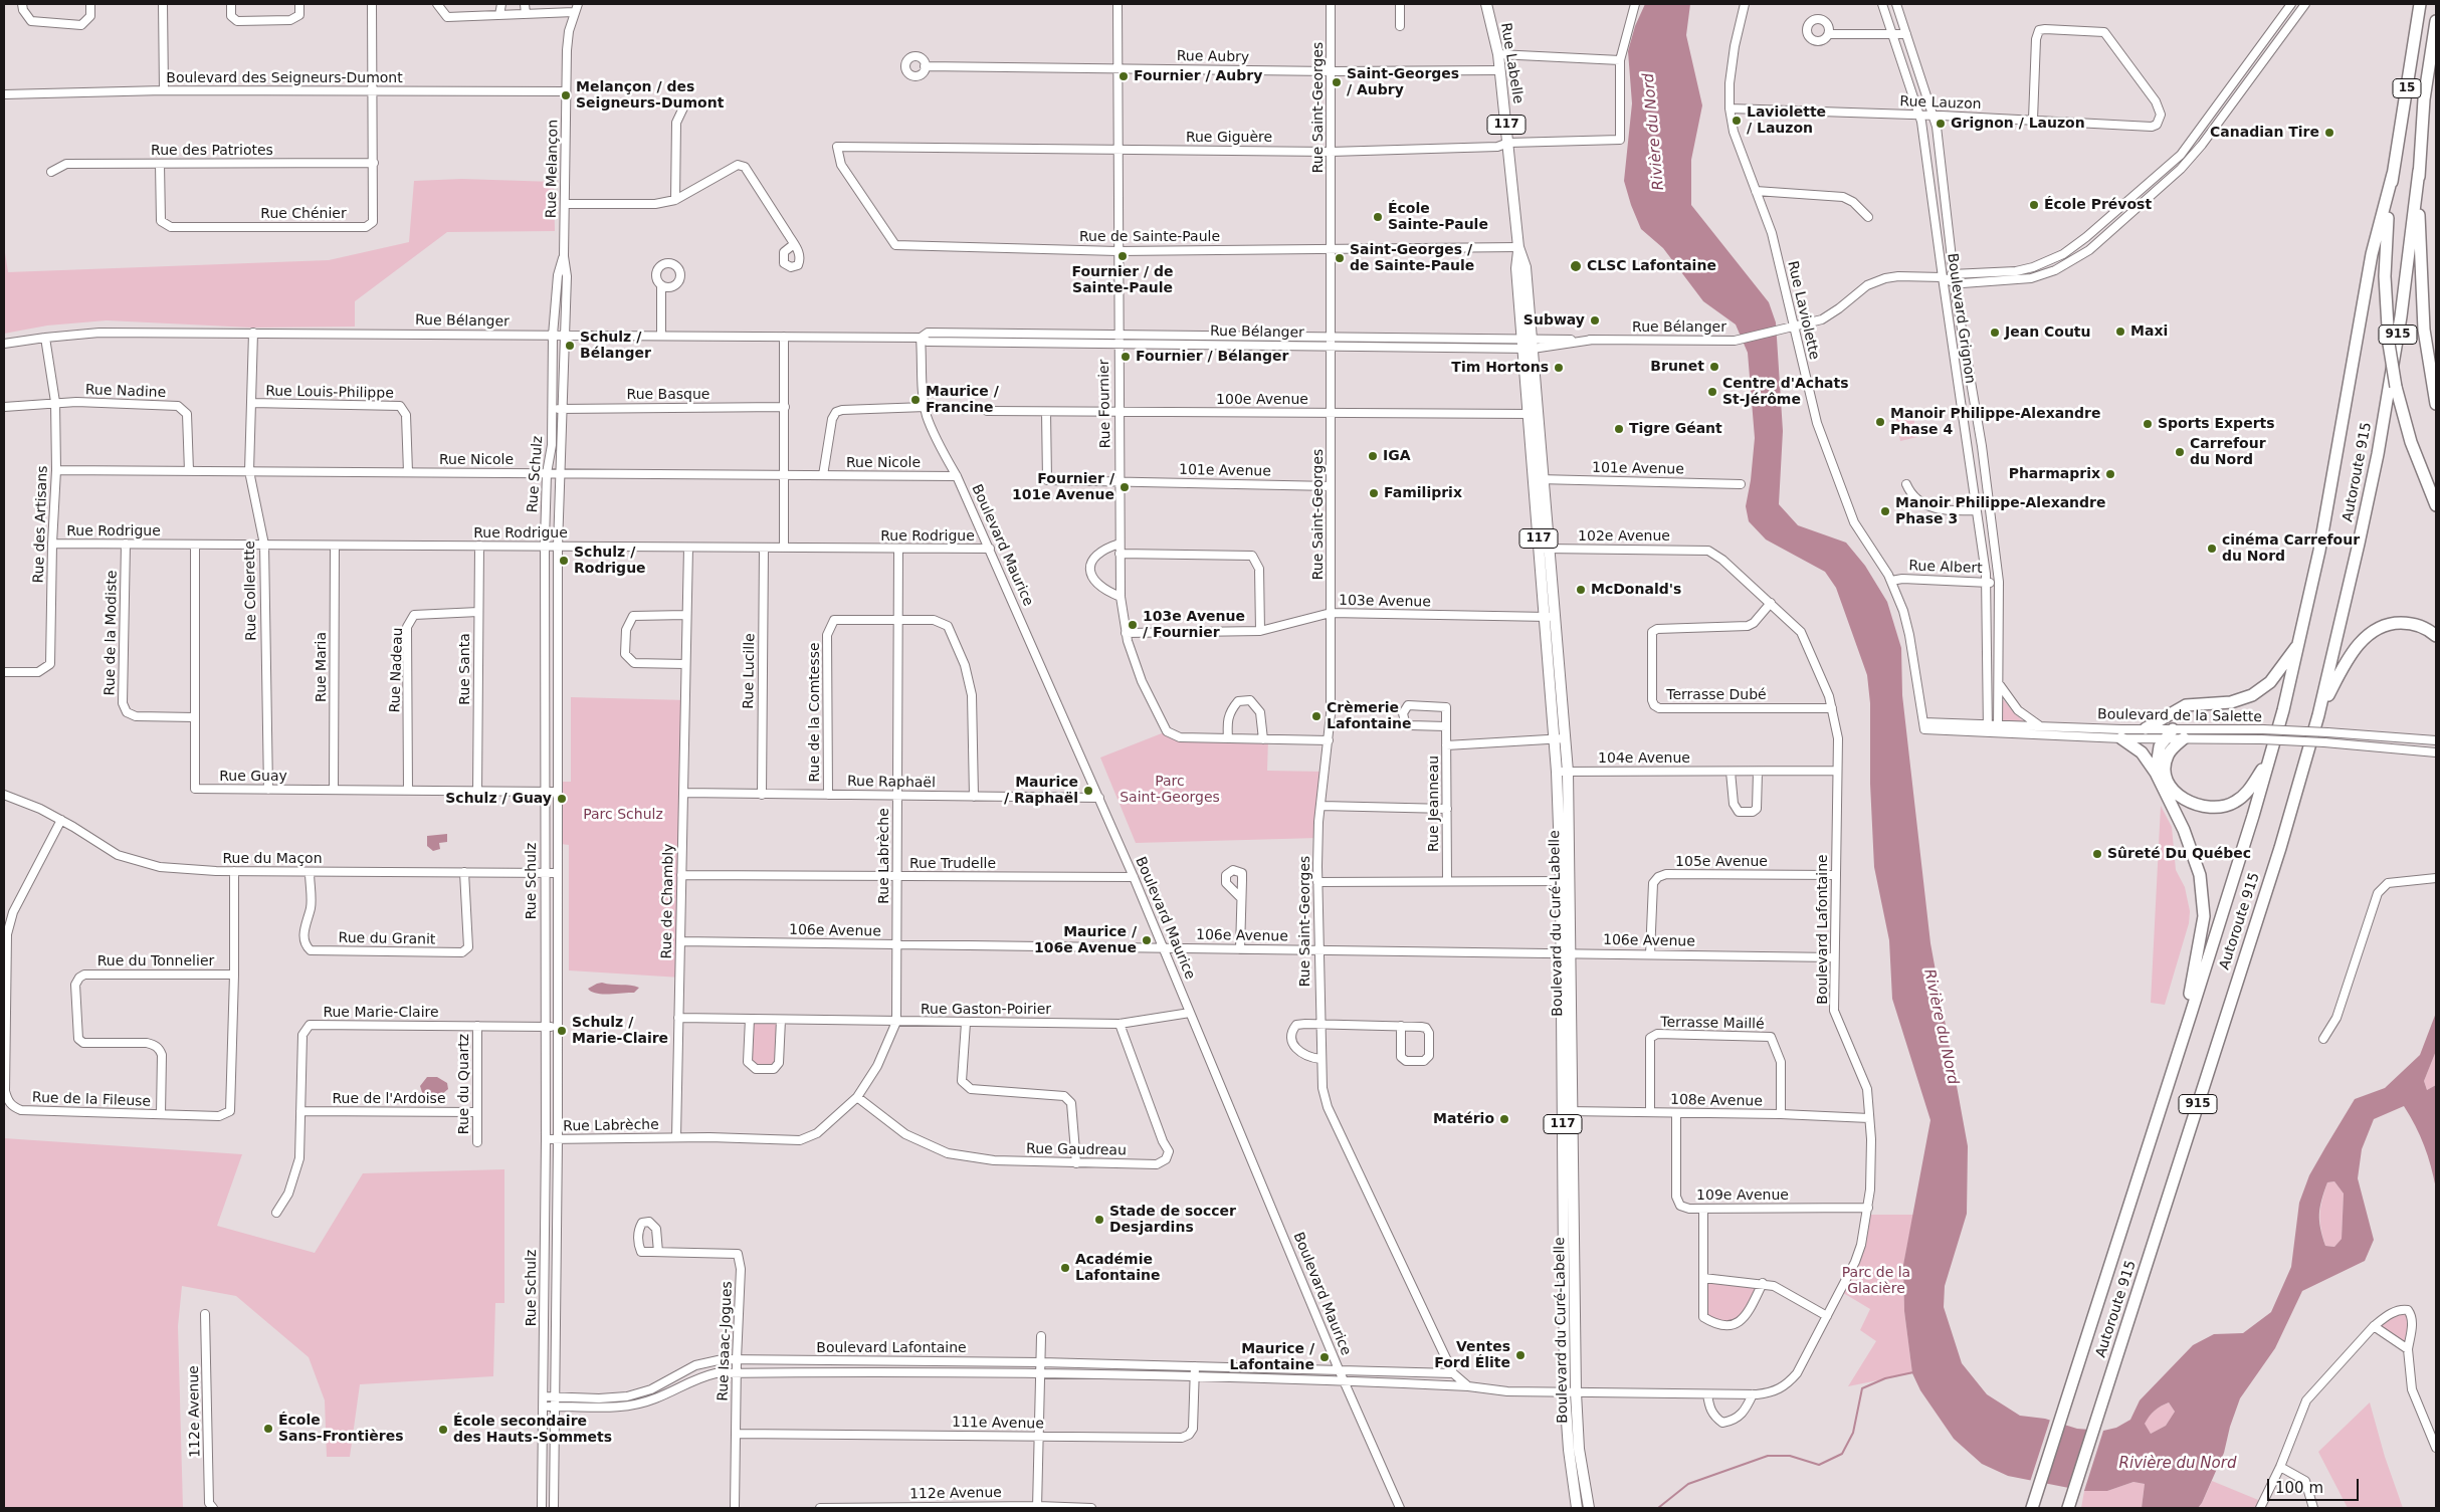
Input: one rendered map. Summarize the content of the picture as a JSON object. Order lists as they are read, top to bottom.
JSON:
{
  "streets": {
    "highway": ["15", "915", "Autoroute 915"],
    "main road": ["Rue Labelle", "117", "Boulevard du Curé-Labelle"],
    "street": [
      "Rue Aubry",
      "Boulevard des Seigneurs-Dumont",
      "Rue Lauzon",
      "Rue Saint-Georges",
      "Rue Giguère",
      "Rue des Patriotes",
      "Rue Melançon",
      "Rue Chénier",
      "Rue de Sainte-Paule",
      "Rue Laviolette",
      "Boulevard Grignon",
      "Rue Bélanger",
      "Rue Nadine",
      "Rue Louis-Philippe",
      "Rue Basque",
      "100e Avenue",
      "Rue Fournier",
      "Rue Nicole",
      "101e Avenue",
      "Rue Schulz",
      "Rue des Artisans",
      "Rue Rodrigue",
      "102e Avenue",
      "Boulevard Maurice",
      "Rue Albert",
      "Rue Collerette",
      "103e Avenue",
      "Rue de la Modiste",
      "Rue Maria",
      "Rue Santa",
      "Rue Nadeau",
      "Rue Lucille",
      "Terrasse Dubé",
      "Rue de la Comtesse",
      "Boulevard de la Salette",
      "104e Avenue",
      "Rue Guay",
      "Rue Raphaël",
      "Rue Jeanneau",
      "Rue Labrèche",
      "Rue du Maçon",
      "105e Avenue",
      "Rue Trudelle",
      "Rue de Chambly",
      "Boulevard Lafontaine",
      "106e Avenue",
      "Rue du Granit",
      "Rue du Tonnelier",
      "Rue Gaston-Poirier",
      "Rue Marie-Claire",
      "Terrasse Maillé",
      "Rue du Quartz",
      "Rue de l'Ardoise",
      "Rue de la Fileuse",
      "108e Avenue",
      "Rue Gaudreau",
      "109e Avenue",
      "Rue Isaac-Jogues",
      "112e Avenue",
      "111e Avenue"
    ]
  },
  "crossings": [
    ["Rue Aubry", "Rue Labelle"],
    ["Rue Aubry", "Rue Saint-Georges"],
    ["Rue Aubry", "Rue Fournier"],
    ["Rue Labelle", "Rue Giguère"],
    ["Rue Labelle", "Rue de Sainte-Paule"],
    ["Rue Labelle", "Rue Bélanger"],
    ["Rue Labelle", "Boulevard du Curé-Labelle"],
    ["Boulevard des Seigneurs-Dumont", "Rue Melançon"],
    ["Boulevard des Seigneurs-Dumont", "Rue Chénier"],
    ["15", "Autoroute 915"],
    ["Rue Lauzon", "Rue Laviolette"],
    ["Rue Lauzon", "Boulevard Grignon"],
    ["Rue Saint-Georges", "Rue Giguère"],
    ["Rue Saint-Georges", "Rue de Sainte-Paule"],
    ["Rue Saint-Georges", "Rue Bélanger"],
    ["Rue Saint-Georges", "100e Avenue"],
    ["Rue Saint-Georges", "Rue Fournier"],
    ["Rue Saint-Georges", "101e Avenue"],
    ["Rue Saint-Georges", "103e Avenue"],
    ["Rue Saint-Georges", "Boulevard Lafontaine"],
    ["Rue Saint-Georges", "106e Avenue"],
    ["Rue Giguère", "Rue de Sainte-Paule"],
    ["Rue Giguère", "Rue Fournier"],
    ["Rue des Patriotes", "Rue Chénier"],
    ["Rue Melançon", "Rue Bélanger"],
    ["Rue Melançon", "Rue Schulz"],
    ["Rue de Sainte-Paule", "Rue Fournier"],
    ["Rue Laviolette", "Rue Bélanger"],
    ["Rue Laviolette", "Rue Albert"],
    ["Rue Laviolette", "Boulevard de la Salette"],
    ["Boulevard Grignon", "Rue Bélanger"],
    ["Boulevard Grignon", "Rue Albert"],
    ["Boulevard Grignon", "Boulevard de la Salette"],
    ["Rue Bélanger", "Rue Fournier"],
    ["Rue Bélanger", "Rue Schulz"],
    ["Rue Bélanger", "Rue des Artisans"],
    ["Rue Bélanger", "Boulevard Maurice"],
    ["Rue Bélanger", "Rue Collerette"],
    ["Rue Bélanger", "Boulevard du Curé-Labelle"],
    ["Rue Nadine", "Rue Nicole"],
    ["Rue Nadine", "Rue des Artisans"],
    ["Rue Louis-Philippe", "Rue Nicole"],
    ["Rue Louis-Philippe", "Rue Collerette"],
    ["Rue Basque", "Rue Schulz"],
    ["100e Avenue", "Rue Fournier"],
    ["100e Avenue", "101e Avenue"],
    ["100e Avenue", "Boulevard du Curé-Labelle"],
    ["Rue Fournier", "101e Avenue"],
    ["Rue Fournier", "103e Avenue"],
    ["Rue Nicole", "Rue Schulz"],
    ["Rue Nicole", "Rue des Artisans"],
    ["Rue Nicole", "Boulevard Maurice"],
    ["Rue Nicole", "Rue Collerette"],
    ["101e Avenue", "Boulevard du Curé-Labelle"],
    ["Rue Schulz", "Rue Rodrigue"],
    ["Rue Schulz", "Rue Guay"],
    ["Rue Schulz", "Rue Labrèche"],
    ["Rue Schulz", "Rue du Maçon"],
    ["Rue Schulz", "Boulevard Lafontaine"],
    ["Rue Schulz", "Rue Marie-Claire"],
    ["Rue des Artisans", "Rue Rodrigue"],
    ["Rue Rodrigue", "Boulevard Maurice"],
    ["Rue Rodrigue", "Rue Collerette"],
    ["Rue Rodrigue", "Rue de la Modiste"],
    ["Rue Rodrigue", "Rue Maria"],
    ["Rue Rodrigue", "Rue Santa"],
    ["Rue Rodrigue", "Rue Lucille"],
    ["Rue Rodrigue", "Rue Guay"],
    ["Rue Rodrigue", "Rue Labrèche"],
    ["Rue Rodrigue", "Rue de Chambly"],
    ["102e Avenue", "Boulevard du Curé-Labelle"],
    ["102e Avenue", "Boulevard Lafontaine"],
    ["Boulevard Maurice", "Rue Raphaël"],
    ["Boulevard Maurice", "Rue Trudelle"],
    ["Boulevard Maurice", "Boulevard Lafontaine"],
    ["Boulevard Maurice", "106e Avenue"],
    ["Boulevard Maurice", "Rue Gaston-Poirier"],
    ["Rue Collerette", "Rue Guay"],
    ["103e Avenue", "Boulevard du Curé-Labelle"],
    ["Rue de la Modiste", "Rue Guay"],
    ["Rue Maria", "Rue Guay"],
    ["Rue Santa", "Rue Nadeau"],
    ["Rue Santa", "Rue Guay"],
    ["Rue Nadeau", "Rue Guay"],
    ["Rue Lucille", "Rue Raphaël"],
    ["Terrasse Dubé", "Boulevard Lafontaine"],
    ["Rue de la Comtesse", "Rue Raphaël"],
    ["Rue de la Comtesse", "Rue Labrèche"],
    ["104e Avenue", "Boulevard du Curé-Labelle"],
    ["104e Avenue", "Boulevard Lafontaine"],
    ["Rue Raphaël", "Rue Labrèche"],
    ["Rue Raphaël", "Rue de Chambly"],
    ["Rue Labrèche", "Rue Trudelle"],
    ["Rue Labrèche", "Rue de Chambly"],
    ["Rue Labrèche", "106e Avenue"],
    ["Rue Labrèche", "Rue Gaston-Poirier"],
    ["Rue Labrèche", "Rue Gaudreau"],
    ["Rue du Maçon", "Rue du Granit"],
    ["Rue du Maçon", "Rue de la Fileuse"],
    ["105e Avenue", "Boulevard Lafontaine"],
    ["105e Avenue", "106e Avenue"],
    ["Rue Trudelle", "Rue de Chambly"],
    ["Rue de Chambly", "106e Avenue"],
    ["Rue de Chambly", "Rue Gaston-Poirier"],
    ["Boulevard du Curé-Labelle", "Boulevard Lafontaine"],
    ["Boulevard du Curé-Labelle", "106e Avenue"],
    ["Boulevard du Curé-Labelle", "108e Avenue"],
    ["Boulevard Lafontaine", "106e Avenue"],
    ["Boulevard Lafontaine", "108e Avenue"],
    ["Boulevard Lafontaine", "109e Avenue"],
    ["Boulevard Lafontaine", "Rue Isaac-Jogues"],
    ["Boulevard Lafontaine", "111e Avenue"],
    ["Rue du Tonnelier", "Rue de la Fileuse"],
    ["Rue Gaston-Poirier", "Rue Gaudreau"],
    ["Rue Marie-Claire", "Rue du Quartz"],
    ["Rue Marie-Claire", "Rue de l'Ardoise"],
    ["Terrasse Maillé", "108e Avenue"],
    ["Rue du Quartz", "Rue de l'Ardoise"],
    ["108e Avenue", "109e Avenue"],
    ["Rue Isaac-Jogues", "111e Avenue"]
  ],
  "water": ["Rivière du Nord"],
  "parks": ["Parc Saint-Georges", "Parc Schulz", "Parc de la Glacière"],
  "places": [
    "Fournier / Aubry",
    "Saint-Georges / Aubry",
    "Melançon / des Seigneurs-Dumont",
    "Laviolette / Lauzon",
    "Grignon / Lauzon",
    "Canadian Tire",
    "École Prévost",
    "École Sainte-Paule",
    "Fournier / de Sainte-Paule",
    "Saint-Georges / de Sainte-Paule",
    "CLSC Lafontaine",
    "Subway",
    "Maxi",
    "Jean Coutu",
    "Schulz / Bélanger",
    "Fournier / Bélanger",
    "Brunet",
    "Tim Hortons",
    "Centre d'Achats St-Jérôme",
    "Maurice / Francine",
    "Manoir Philippe-Alexandre Phase 4",
    "Sports Experts",
    "Tigre Géant",
    "Carrefour du Nord",
    "IGA",
    "Pharmaprix",
    "Fournier / 101e Avenue",
    "Familiprix",
    "Manoir Philippe-Alexandre Phase 3",
    "cinéma Carrefour du Nord",
    "Schulz / Rodrigue",
    "McDonald's",
    "103e Avenue / Fournier",
    "Crèmerie Lafontaine",
    "Maurice / Raphaël",
    "Schulz / Guay",
    "Sûreté Du Québec",
    "Maurice / 106e Avenue",
    "Schulz / Marie-Claire",
    "Matério",
    "Stade de soccer Desjardins",
    "Académie Lafontaine",
    "Ventes Ford Élite",
    "Maurice / Lafontaine",
    "École Sans-Frontières",
    "École secondaire des Hauts-Sommets"
  ],
  "scale_bar": "100 m"
}
